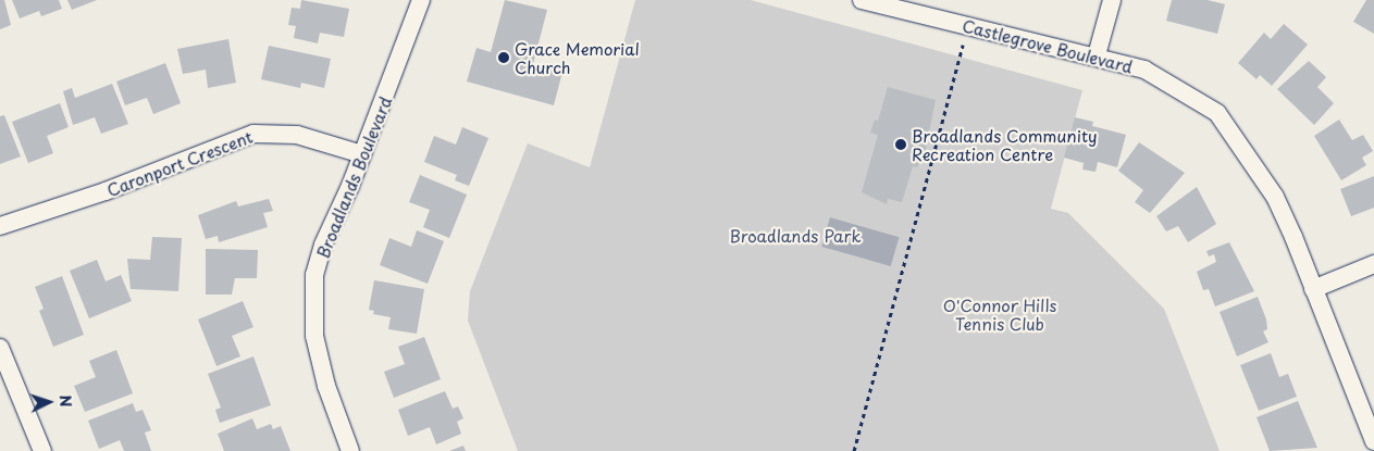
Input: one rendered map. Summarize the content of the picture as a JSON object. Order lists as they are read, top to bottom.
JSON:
{
  "streets": {
    "street": ["Castlegrove Boulevard", "Caronport Crescent", "Broadlands Boulevard"]
  },
  "crossings": [
    ["Caronport Crescent", "Broadlands Boulevard"]
  ],
  "parks": ["Broadlands Park", "O'Connor Hills Tennis Club"],
  "places": ["Grace Memorial Church", "Broadlands Community Recreation Centre"],
  "north": "right"
}
